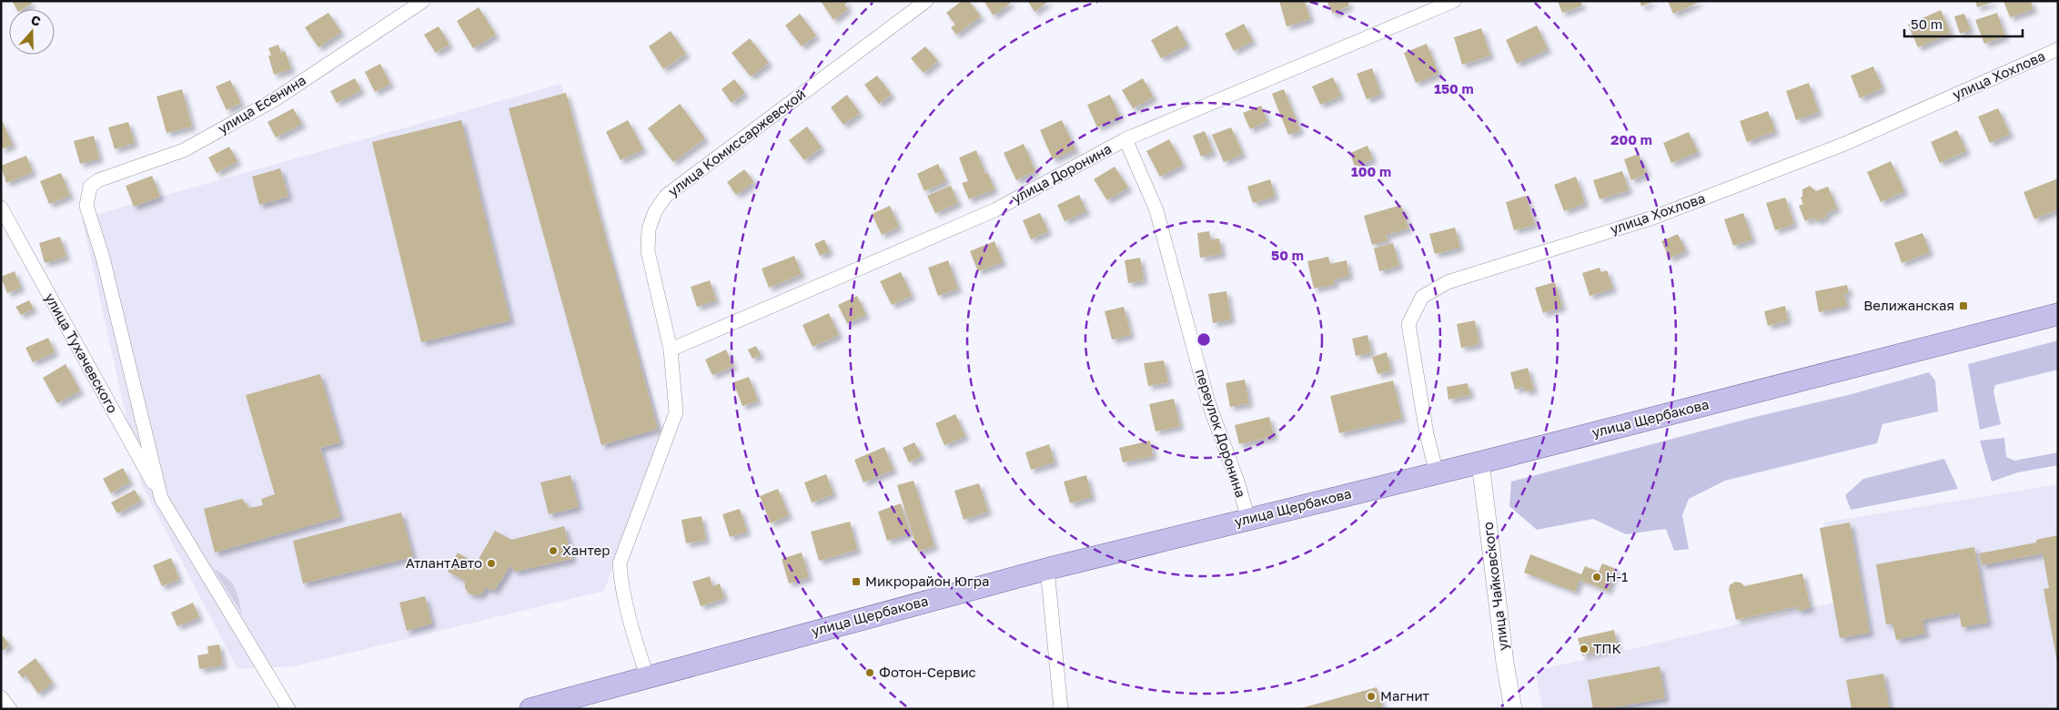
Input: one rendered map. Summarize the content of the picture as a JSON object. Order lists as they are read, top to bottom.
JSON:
{
  "streets": {
    "main road": ["улица Щербакова"],
    "street": [
      "улица Хохлова",
      "улица Есенина",
      "улица Комиссаржевской",
      "улица Доронина",
      "улица Тухачевского",
      "переулок Доронина",
      "улица Чайковского"
    ]
  },
  "crossings": [
    ["улица Хохлова", "улица Щербакова"],
    ["улица Есенина", "улица Тухачевского"],
    ["улица Комиссаржевской", "улица Доронина"],
    ["улица Комиссаржевской", "улица Щербакова"],
    ["улица Доронина", "переулок Доронина"],
    ["улица Щербакова", "переулок Доронина"],
    ["улица Щербакова", "улица Чайковского"]
  ],
  "places": {
    "transit": ["Велижанская", "Микрорайон Югра"],
    "other": [
      "Хантер",
      "АтлантАвто",
      "Н-1",
      "ТПК",
      "Фотон-Сервис",
      "Магнит"
    ]
  },
  "scale_bar": "50 m",
  "north": "top",
  "rings": [
    "150 m",
    "200 m",
    "100 m",
    "50 m"
  ]
}
